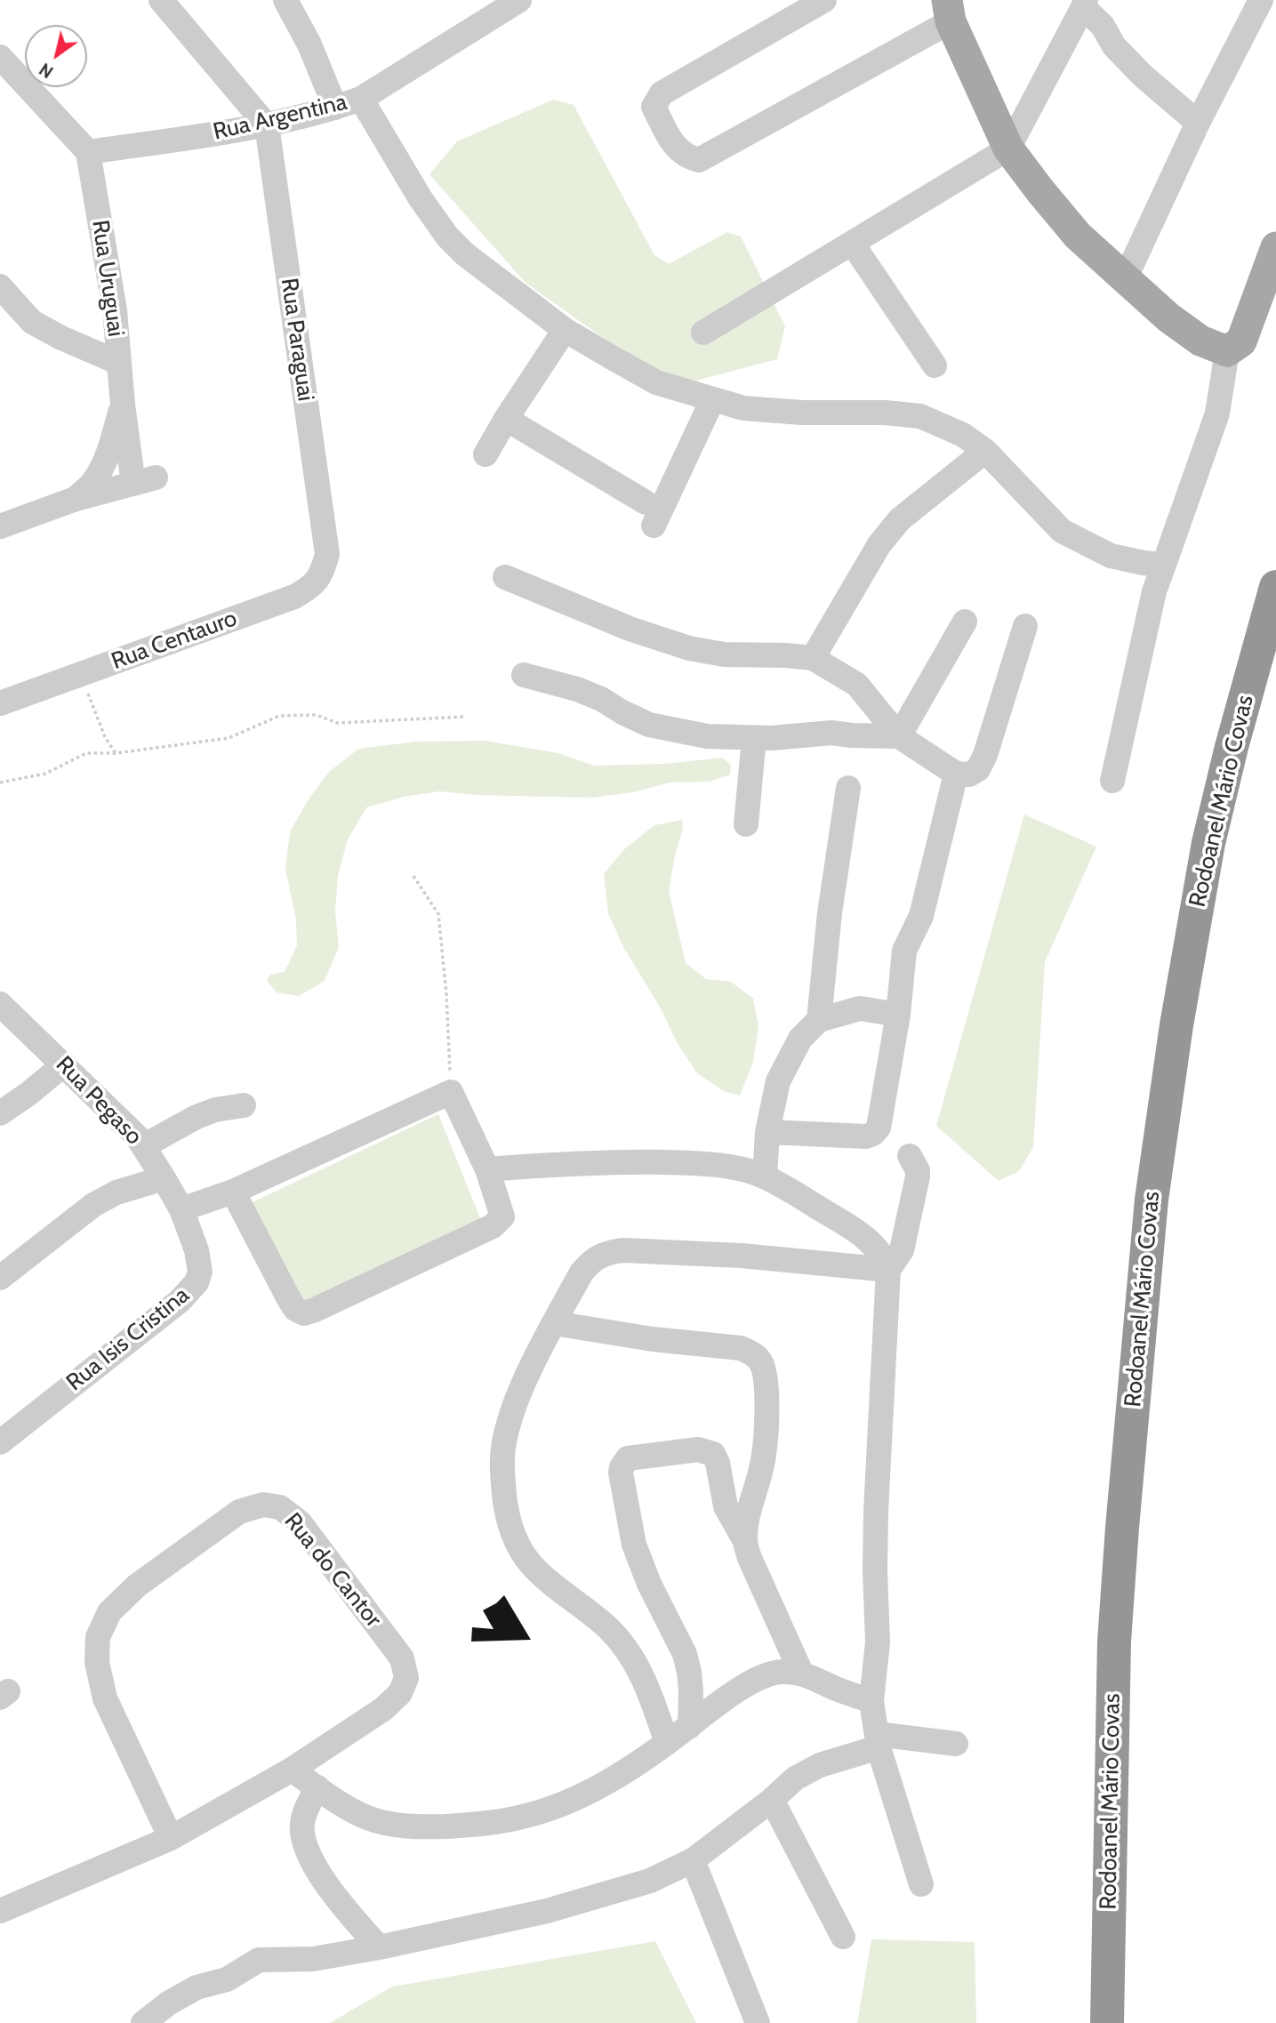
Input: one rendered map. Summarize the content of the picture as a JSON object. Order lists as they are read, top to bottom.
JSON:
{
  "streets": {
    "highway": ["Rodoanel Mário Covas"],
    "street": [
      "Rua Argentina",
      "Rua Uruguai",
      "Rua Paraguai",
      "Rua Centauro",
      "Rua Pegaso",
      "Rua Isis Cristina",
      "Rua do Cantor"
    ]
  },
  "crossings": [
    ["Rua Argentina", "Rua Uruguai"],
    ["Rua Argentina", "Rua Paraguai"],
    ["Rua Paraguai", "Rua Centauro"],
    ["Rua Pegaso", "Rua Isis Cristina"]
  ],
  "north": "bottom left"
}
